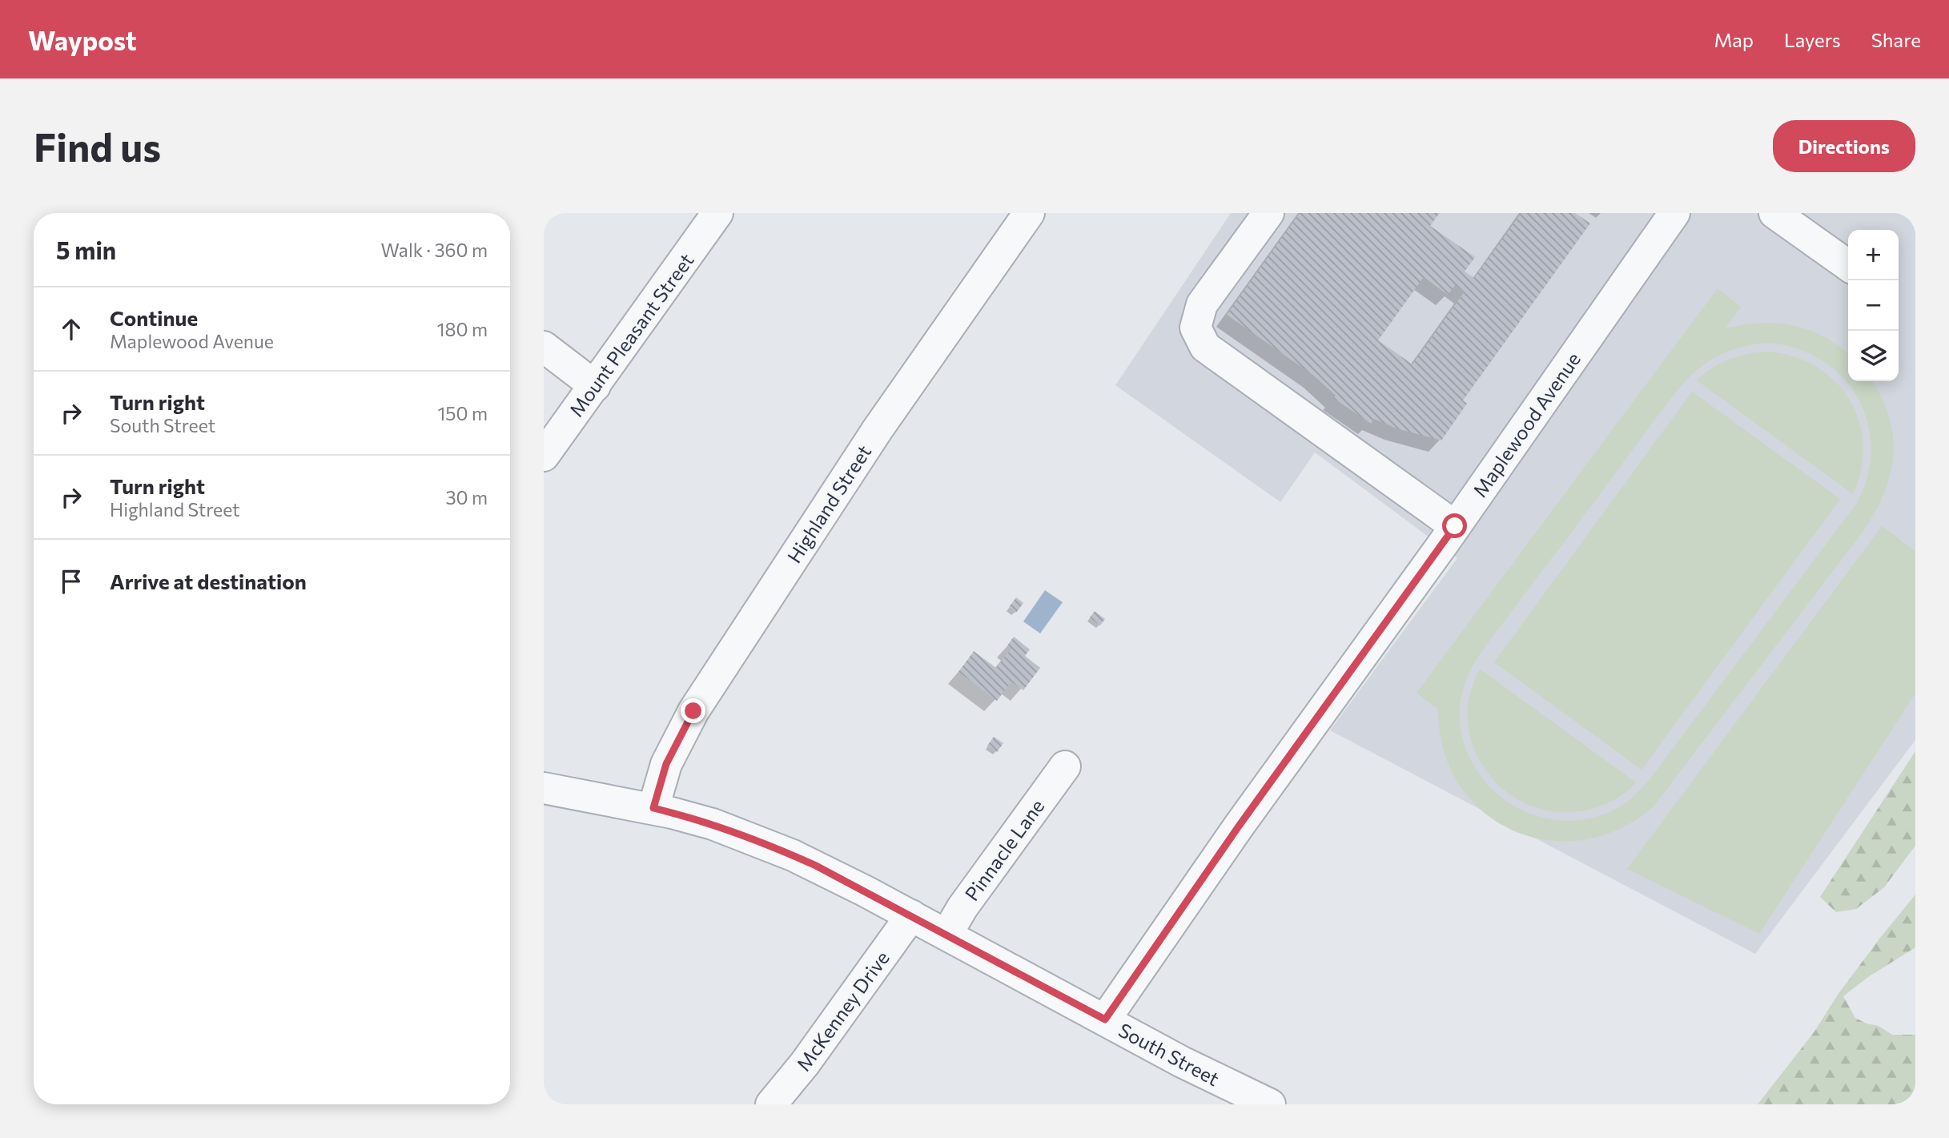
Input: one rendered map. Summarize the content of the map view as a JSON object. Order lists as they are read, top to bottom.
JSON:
{
  "streets": {
    "street": [
      "Mount Pleasant Street",
      "Maplewood Avenue",
      "Highland Street",
      "Pinnacle Lane",
      "McKenney Drive",
      "South Street"
    ]
  },
  "crossings": [
    ["Maplewood Avenue", "South Street"],
    ["Highland Street", "South Street"],
    ["Pinnacle Lane", "South Street"],
    ["McKenney Drive", "South Street"]
  ],
  "page": {
    "header": "Waypost",
    "nav": ["Map", "Layers", "Share"],
    "buttons": "Directions",
    "title": "Find us",
    "heading": ["5 min", "Walk · 360 m"],
    "map_buttons": ["+", "−"],
    "list": [
      ["Continue", "Maplewood Avenue", "180 m"],
      ["Turn right", "South Street", "150 m"],
      ["Turn right", "Highland Street", "30 m"],
      "Arrive at destination"
    ]
  }
}
